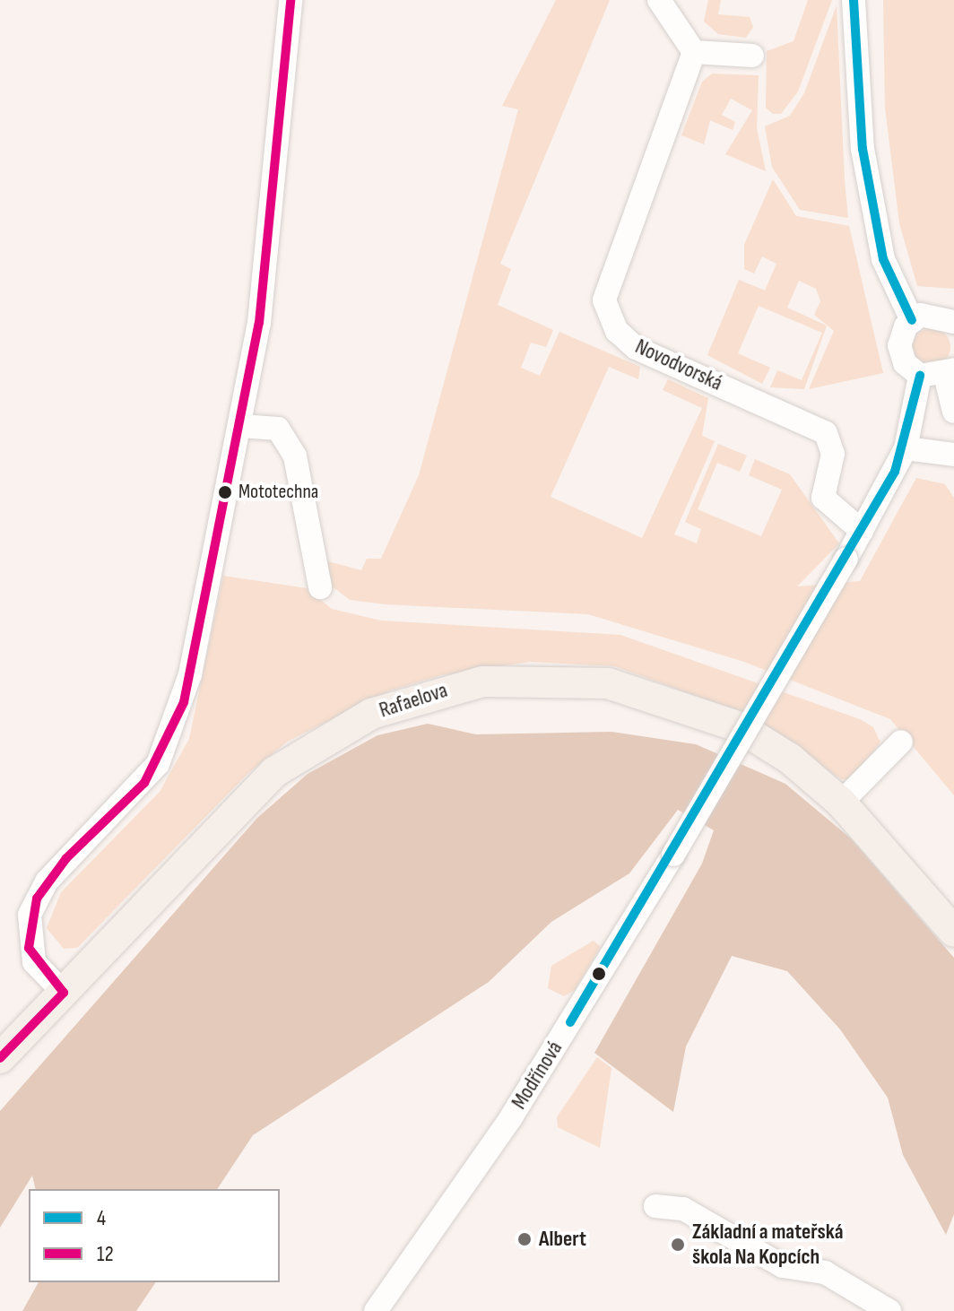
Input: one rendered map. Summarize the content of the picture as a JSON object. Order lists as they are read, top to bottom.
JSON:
{
  "streets": {
    "main road": ["Rafaelova"],
    "street": ["Novodvorská", "Modřínová"]
  },
  "crossings": [
    ["Novodvorská", "Modřínová"]
  ],
  "places": ["Mototechna", "Albert", "Základní a mateřská škola Na Kopcích"],
  "lines": ["transit line 4", "transit line 12"],
  "legend": ["4", "12"]
}
